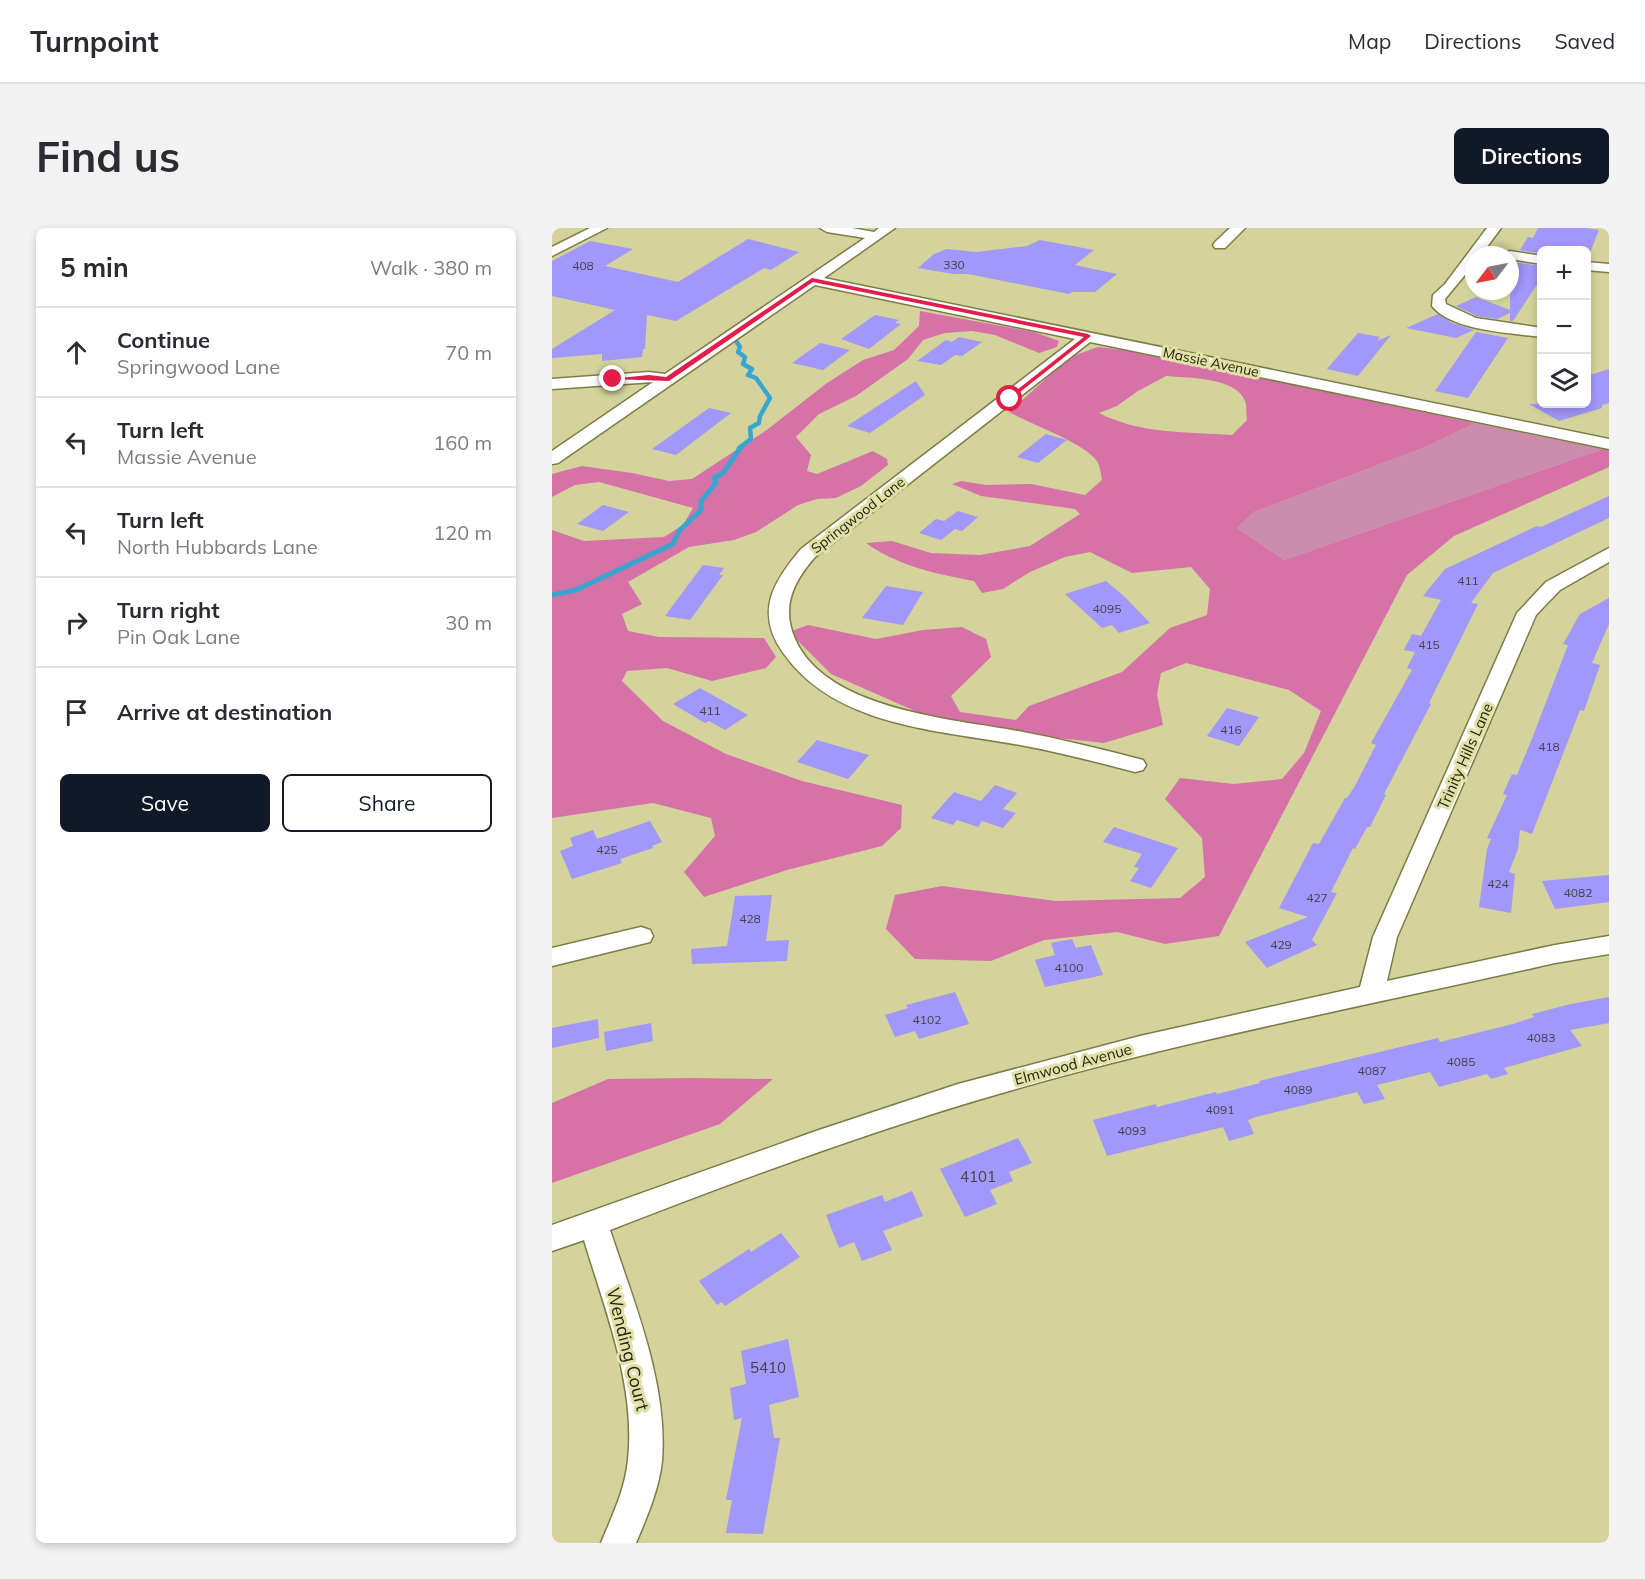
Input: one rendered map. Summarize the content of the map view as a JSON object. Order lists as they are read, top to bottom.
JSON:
{
  "streets": {
    "street": [
      "Massie Avenue",
      "Springwood Lane",
      "Trinity Hills Lane",
      "Elmwood Avenue",
      "Wending Court"
    ]
  },
  "crossings": [
    ["Massie Avenue", "Springwood Lane"],
    ["Trinity Hills Lane", "Elmwood Avenue"],
    ["Elmwood Avenue", "Wending Court"]
  ],
  "house_numbers": [
    "330",
    "408",
    "411",
    "4095",
    "415",
    "411",
    "416",
    "418",
    "425",
    "424",
    "4082",
    "427",
    "428",
    "429",
    "4100",
    "4102",
    "4083",
    "4085",
    "4087",
    "4089",
    "4091",
    "4093",
    "4101",
    "5410"
  ],
  "north": "bottom left",
  "page": {
    "header": "Turnpoint",
    "nav": ["Map", "Directions", "Saved"],
    "buttons": [
      "Directions",
      ["Save", "Share"]
    ],
    "title": "Find us",
    "heading": ["5 min", "Walk · 380 m"],
    "map_buttons": ["+", "−"],
    "list": [
      ["Continue", "Springwood Lane", "70 m"],
      ["Turn left", "Massie Avenue", "160 m"],
      ["Turn left", "North Hubbards Lane", "120 m"],
      ["Turn right", "Pin Oak Lane", "30 m"],
      "Arrive at destination"
    ]
  }
}
